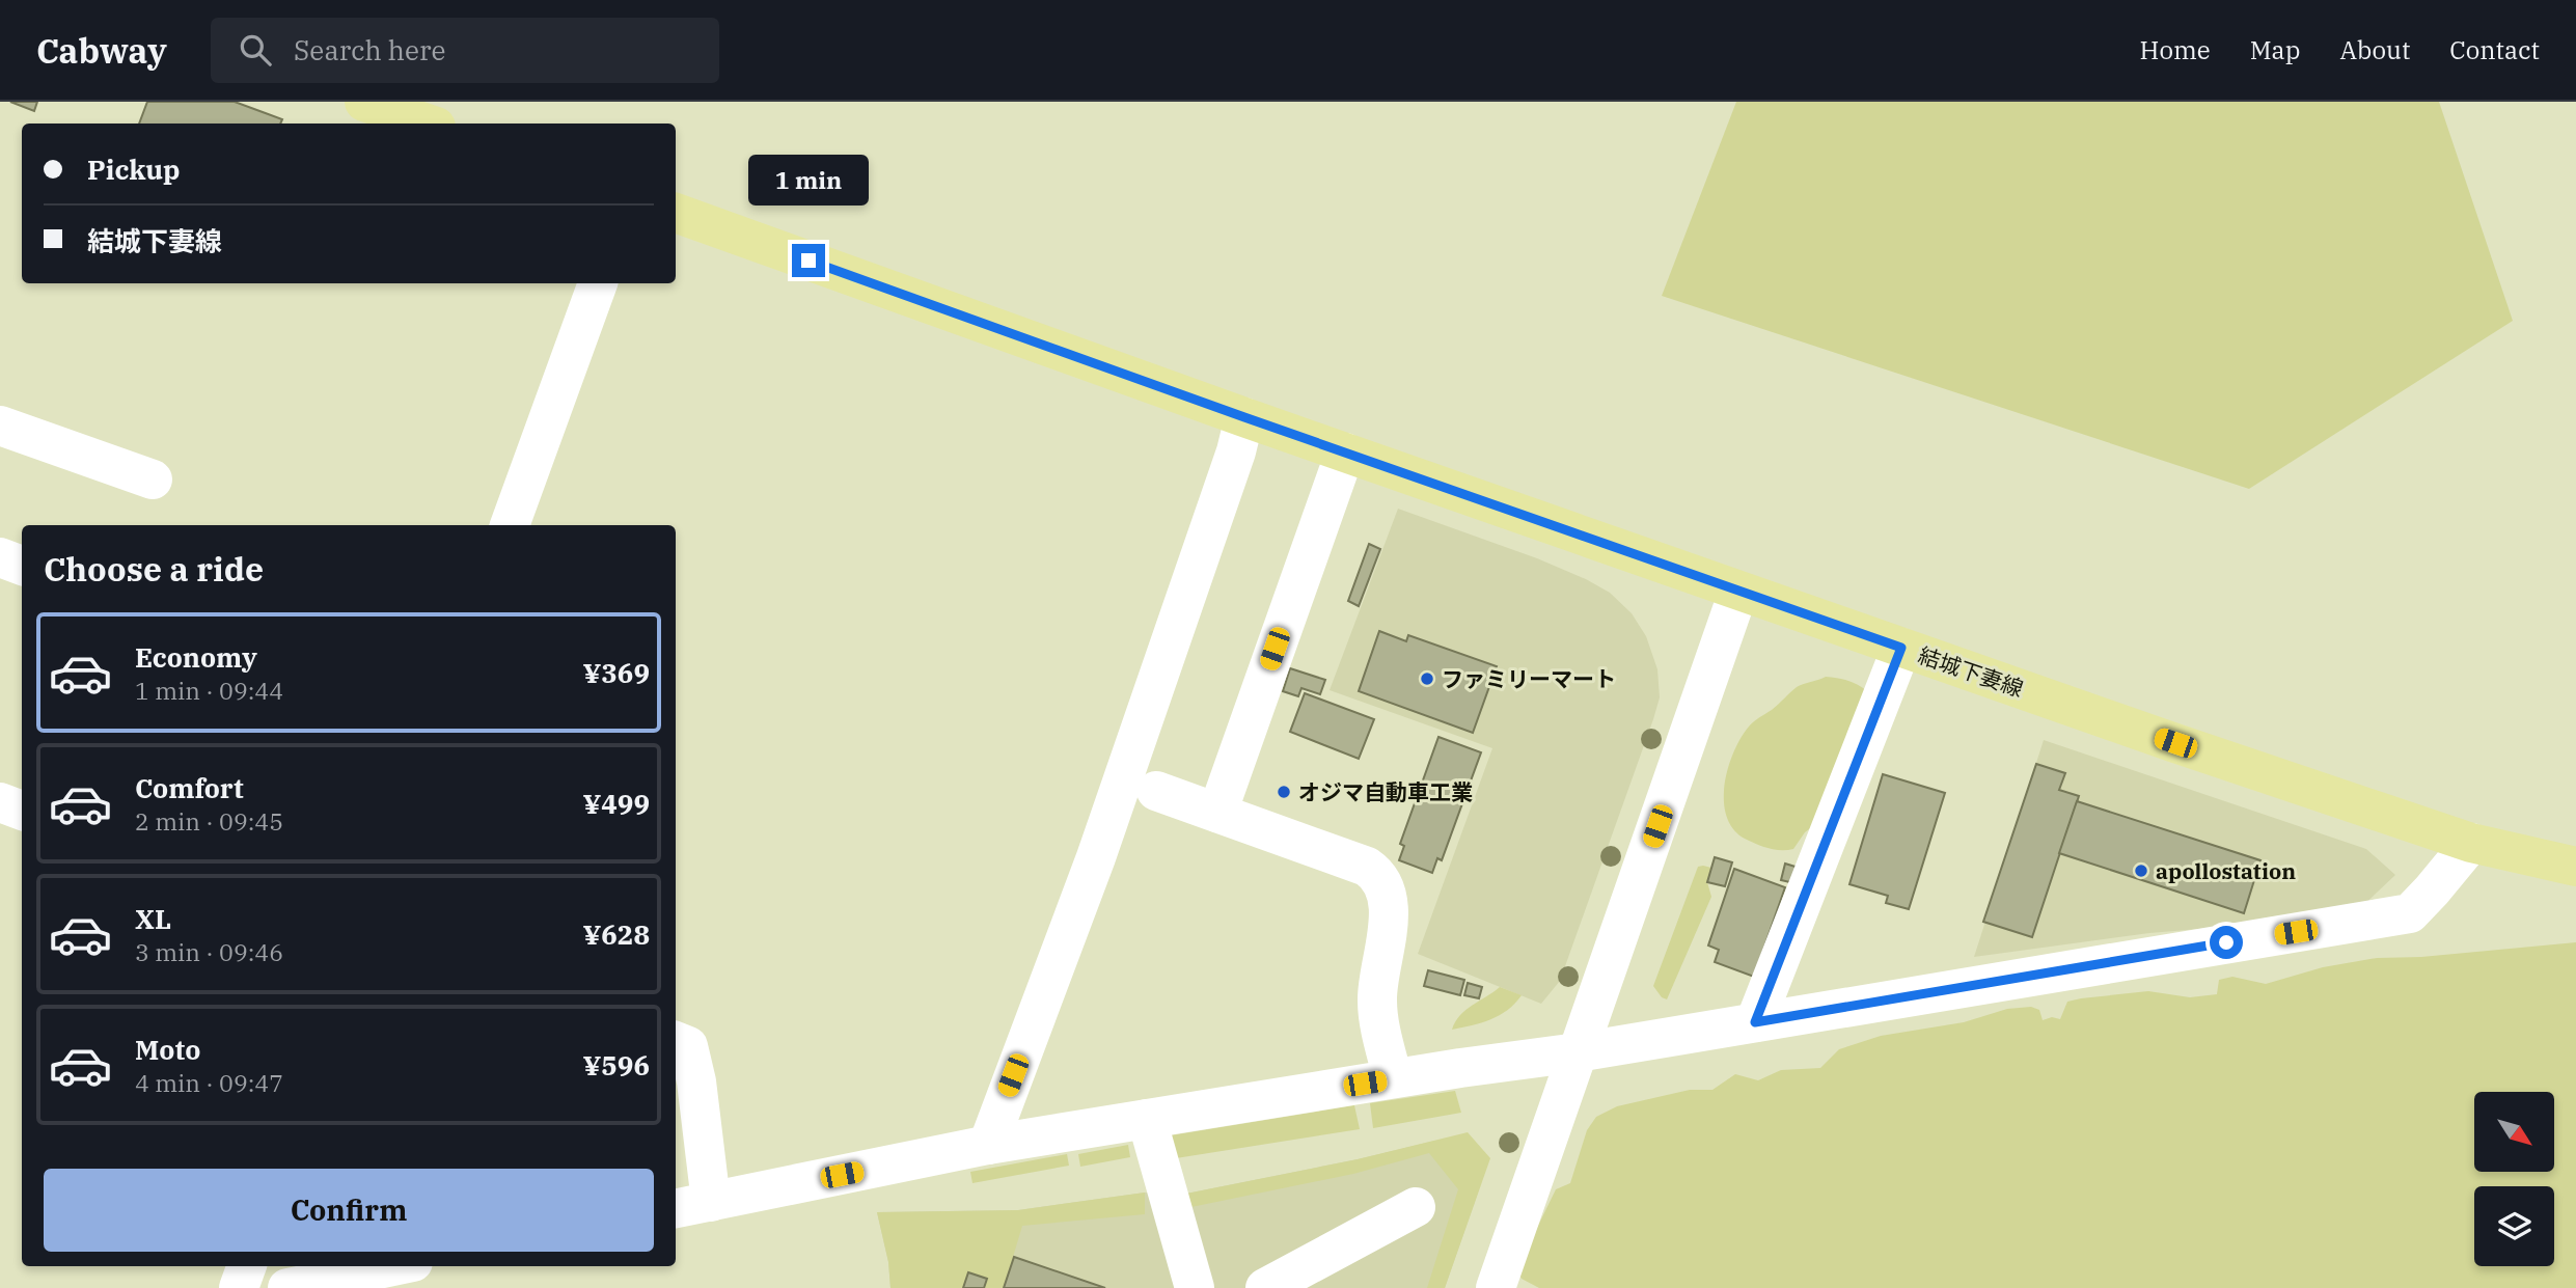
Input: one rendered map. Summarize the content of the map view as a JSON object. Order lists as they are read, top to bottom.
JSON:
{
  "streets": {
    "main road": ["結城下妻線"]
  },
  "places": ["ファミリーマート", "オジマ自動車工業", "apollostation"],
  "north": "bottom right",
  "page": {
    "header": "Cabway",
    "search": "Search here",
    "nav": [
      "Home",
      "Map",
      "About",
      "Contact"
    ],
    "banner": ["Pickup", "結城下妻線"],
    "bubble": "1 min",
    "heading": "Choose a ride",
    "list": [
      {
        "name": "Economy",
        "note": "1 min · 09:44",
        "value": "¥369"
      },
      {
        "name": "Comfort",
        "note": "2 min · 09:45",
        "value": "¥499"
      },
      {
        "name": "XL",
        "note": "3 min · 09:46",
        "value": "¥628"
      },
      {
        "name": "Moto",
        "note": "4 min · 09:47",
        "value": "¥596"
      }
    ],
    "buttons": "Confirm"
  }
}
